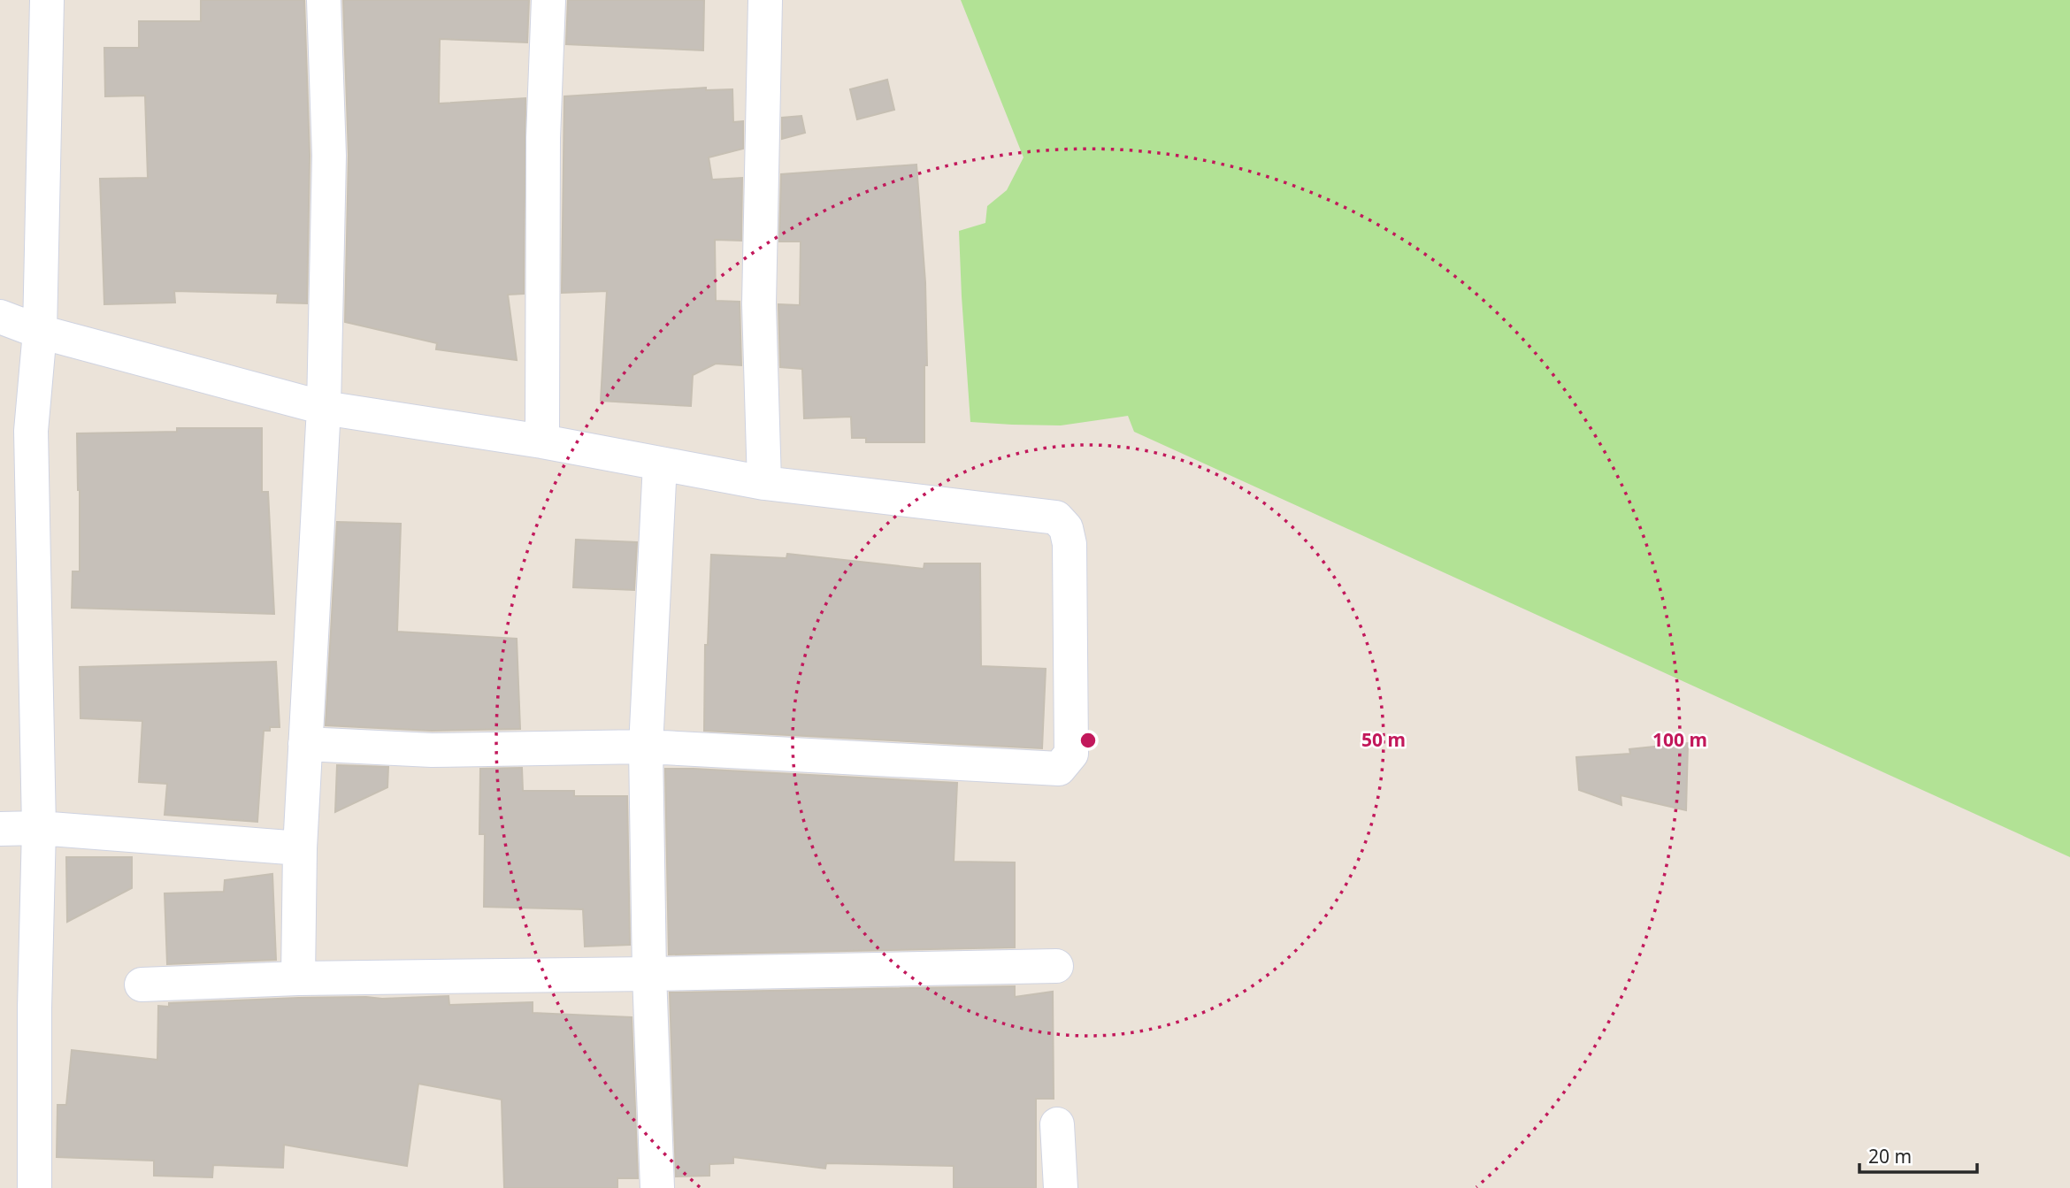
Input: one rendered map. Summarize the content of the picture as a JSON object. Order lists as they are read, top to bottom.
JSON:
{
  "scale_bar": "20 m",
  "rings": ["50 m", "100 m"]
}
